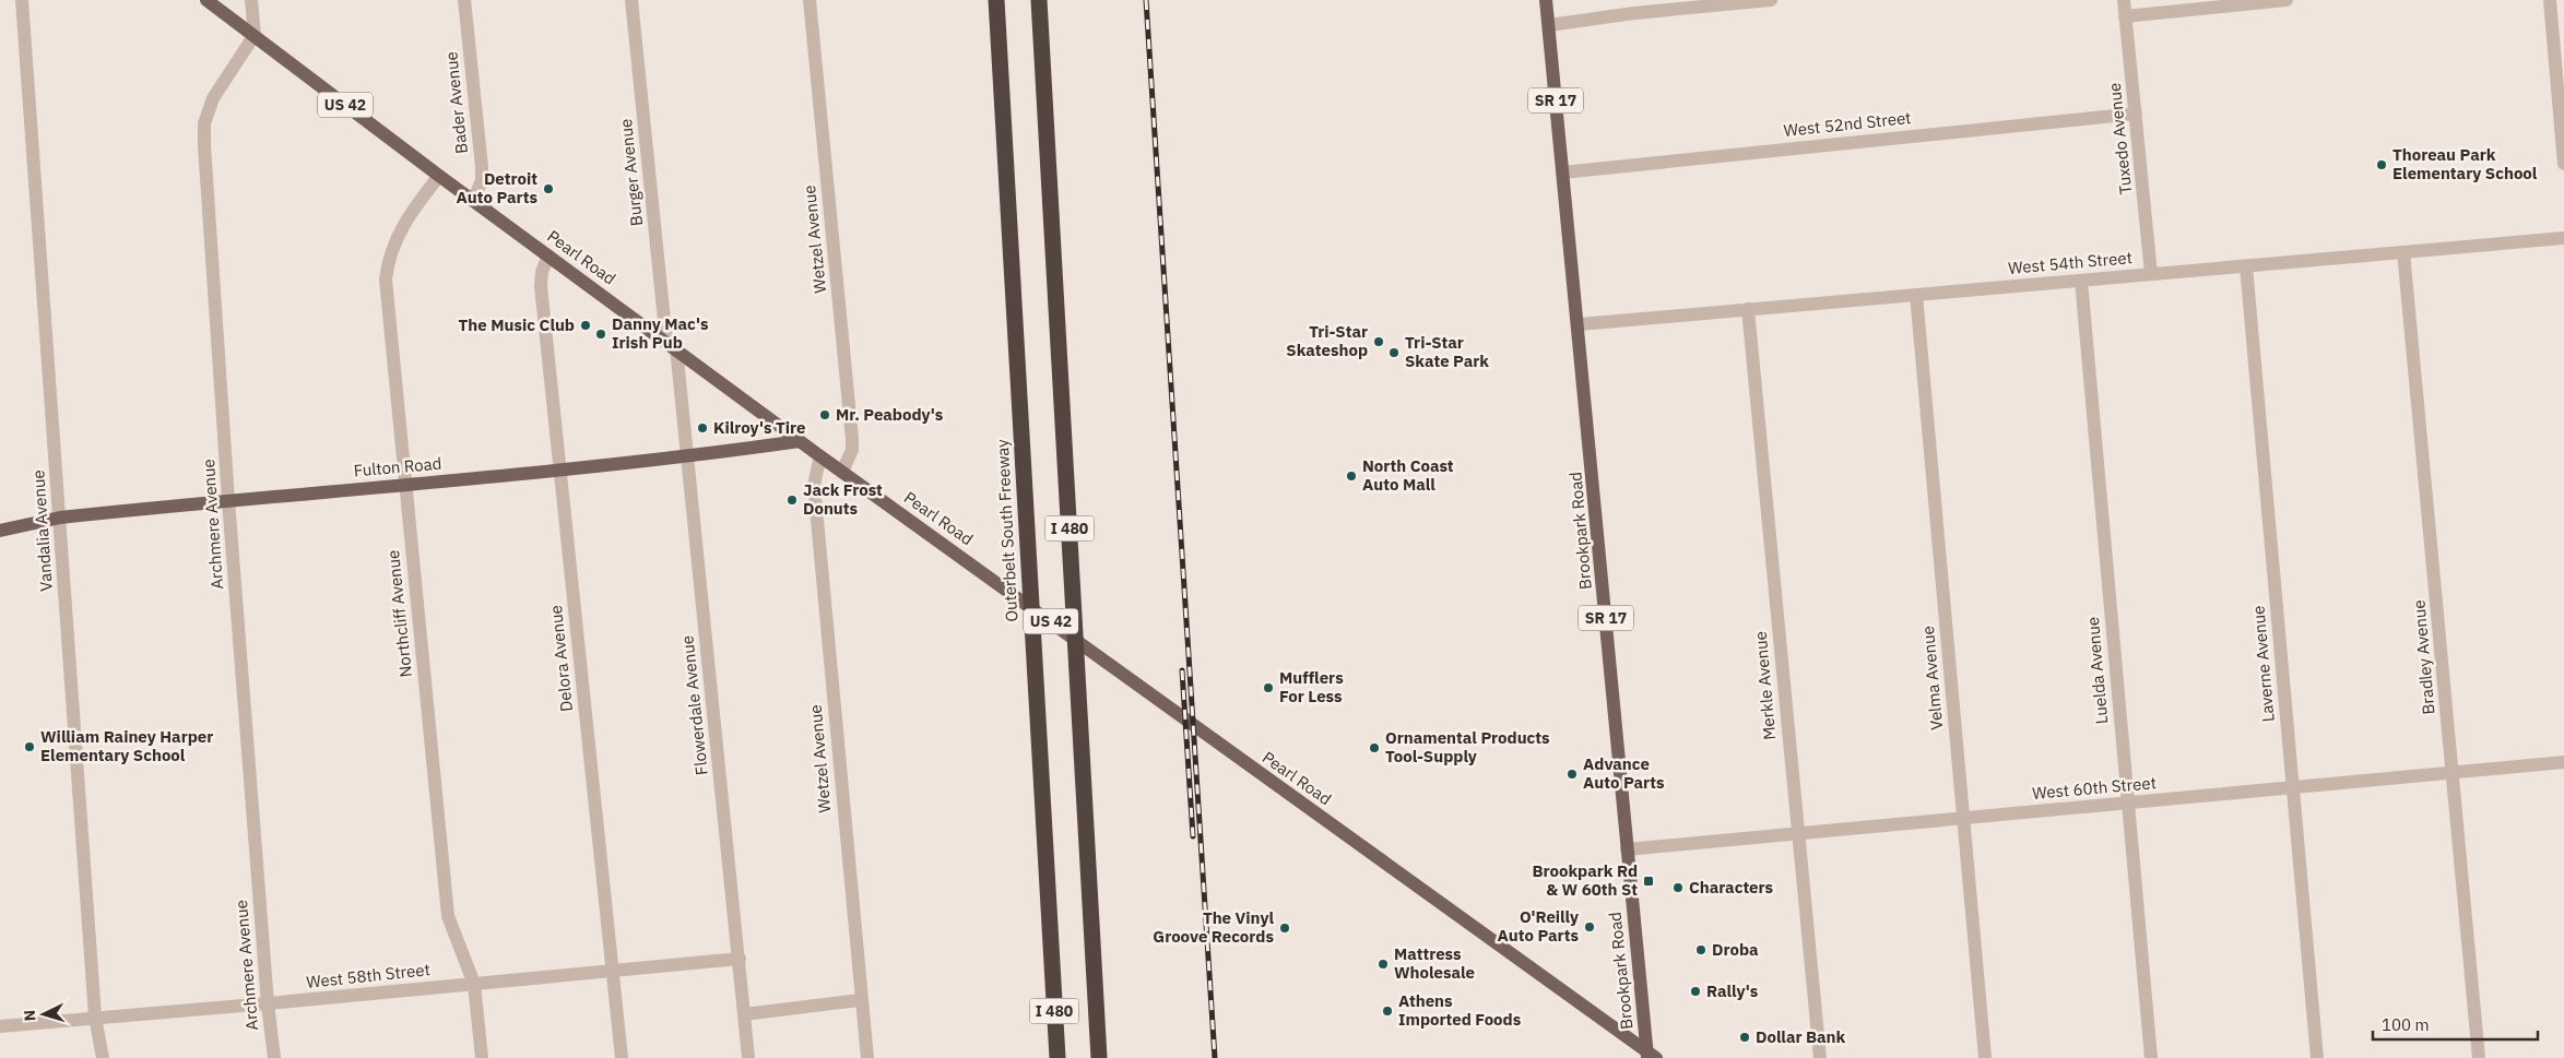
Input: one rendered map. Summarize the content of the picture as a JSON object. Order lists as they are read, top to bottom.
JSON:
{
  "streets": {
    "highway": ["I 480", "Outerbelt South Freeway"],
    "main road": [
      "SR 17",
      "US 42",
      "Pearl Road",
      "Fulton Road",
      "Brookpark Road"
    ],
    "street": [
      "Bader Avenue",
      "West 52nd Street",
      "Tuxedo Avenue",
      "Burger Avenue",
      "Wetzel Avenue",
      "West 54th Street",
      "Archmere Avenue",
      "Vandalia Avenue",
      "Northcliff Avenue",
      "Bradley Avenue",
      "Delora Avenue",
      "Laverne Avenue",
      "Luelda Avenue",
      "Velma Avenue",
      "Merkle Avenue",
      "Flowerdale Avenue",
      "West 60th Street",
      "West 58th Street"
    ]
  },
  "crossings": [
    ["Bader Avenue", "Pearl Road"],
    ["West 52nd Street", "Tuxedo Avenue"],
    ["West 52nd Street", "Brookpark Road"],
    ["Tuxedo Avenue", "West 54th Street"],
    ["Burger Avenue", "Pearl Road"],
    ["Burger Avenue", "Flowerdale Avenue"],
    ["Wetzel Avenue", "Pearl Road"],
    ["Pearl Road", "Fulton Road"],
    ["Pearl Road", "Archmere Avenue"],
    ["Pearl Road", "Brookpark Road"],
    ["Pearl Road", "Northcliff Avenue"],
    ["Pearl Road", "Delora Avenue"],
    ["Pearl Road", "Flowerdale Avenue"],
    ["West 54th Street", "Brookpark Road"],
    ["West 54th Street", "Bradley Avenue"],
    ["West 54th Street", "Laverne Avenue"],
    ["West 54th Street", "Luelda Avenue"],
    ["West 54th Street", "Velma Avenue"],
    ["West 54th Street", "Merkle Avenue"],
    ["Fulton Road", "Archmere Avenue"],
    ["Fulton Road", "Vandalia Avenue"],
    ["Fulton Road", "Northcliff Avenue"],
    ["Fulton Road", "Delora Avenue"],
    ["Fulton Road", "Flowerdale Avenue"],
    ["Archmere Avenue", "West 58th Street"],
    ["Vandalia Avenue", "West 58th Street"],
    ["Brookpark Road", "West 60th Street"],
    ["Northcliff Avenue", "West 58th Street"],
    ["Bradley Avenue", "West 60th Street"],
    ["Delora Avenue", "West 58th Street"],
    ["Laverne Avenue", "West 60th Street"],
    ["Luelda Avenue", "West 60th Street"],
    ["Velma Avenue", "West 60th Street"],
    ["Merkle Avenue", "West 60th Street"],
    ["Flowerdale Avenue", "West 58th Street"]
  ],
  "places": {
    "other": [
      "Thoreau Park Elementary School",
      "Detroit Auto Parts",
      "The Music Club",
      "Danny Mac's Irish Pub",
      "Tri-Star Skateshop",
      "Tri-Star Skate Park",
      "Mr. Peabody's",
      "Kilroy's Tire",
      "North Coast Auto Mall",
      "Jack Frost Donuts",
      "Mufflers For Less",
      "William Rainey Harper Elementary School",
      "Ornamental Products Tool-Supply",
      "Advance Auto Parts",
      "Characters",
      "O'Reilly Auto Parts",
      "The Vinyl Groove Records",
      "Droba",
      "Mattress Wholesale",
      "Rally's",
      "Athens Imported Foods",
      "Dollar Bank"
    ],
    "transit": ["Brookpark Rd & W 60th St"]
  },
  "scale_bar": "100 m",
  "north": "left"
}
